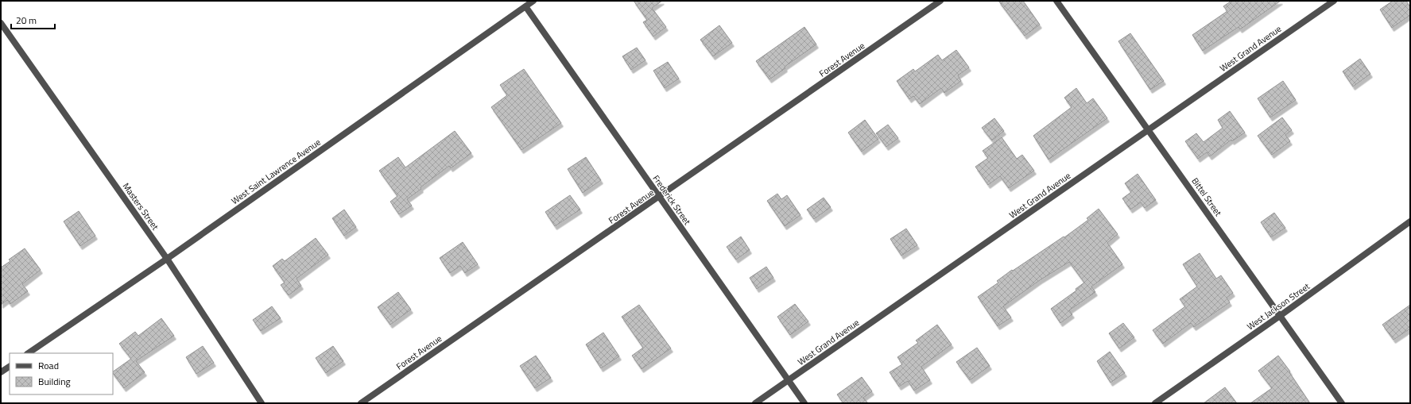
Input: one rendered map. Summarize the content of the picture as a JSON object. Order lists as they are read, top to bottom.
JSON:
{
  "streets": {
    "street": [
      "West Grand Avenue",
      "Forest Avenue",
      "West Saint Lawrence Avenue",
      "Bittel Street",
      "Frederick Street",
      "Masters Street",
      "West Jackson Street"
    ]
  },
  "crossings": [
    ["West Grand Avenue", "Bittel Street"],
    ["West Grand Avenue", "Frederick Street"],
    ["Forest Avenue", "Frederick Street"],
    ["West Saint Lawrence Avenue", "Frederick Street"],
    ["West Saint Lawrence Avenue", "Masters Street"],
    ["Bittel Street", "West Jackson Street"]
  ],
  "legend": ["Road", "Building"],
  "scale_bar": "20 m"
}
